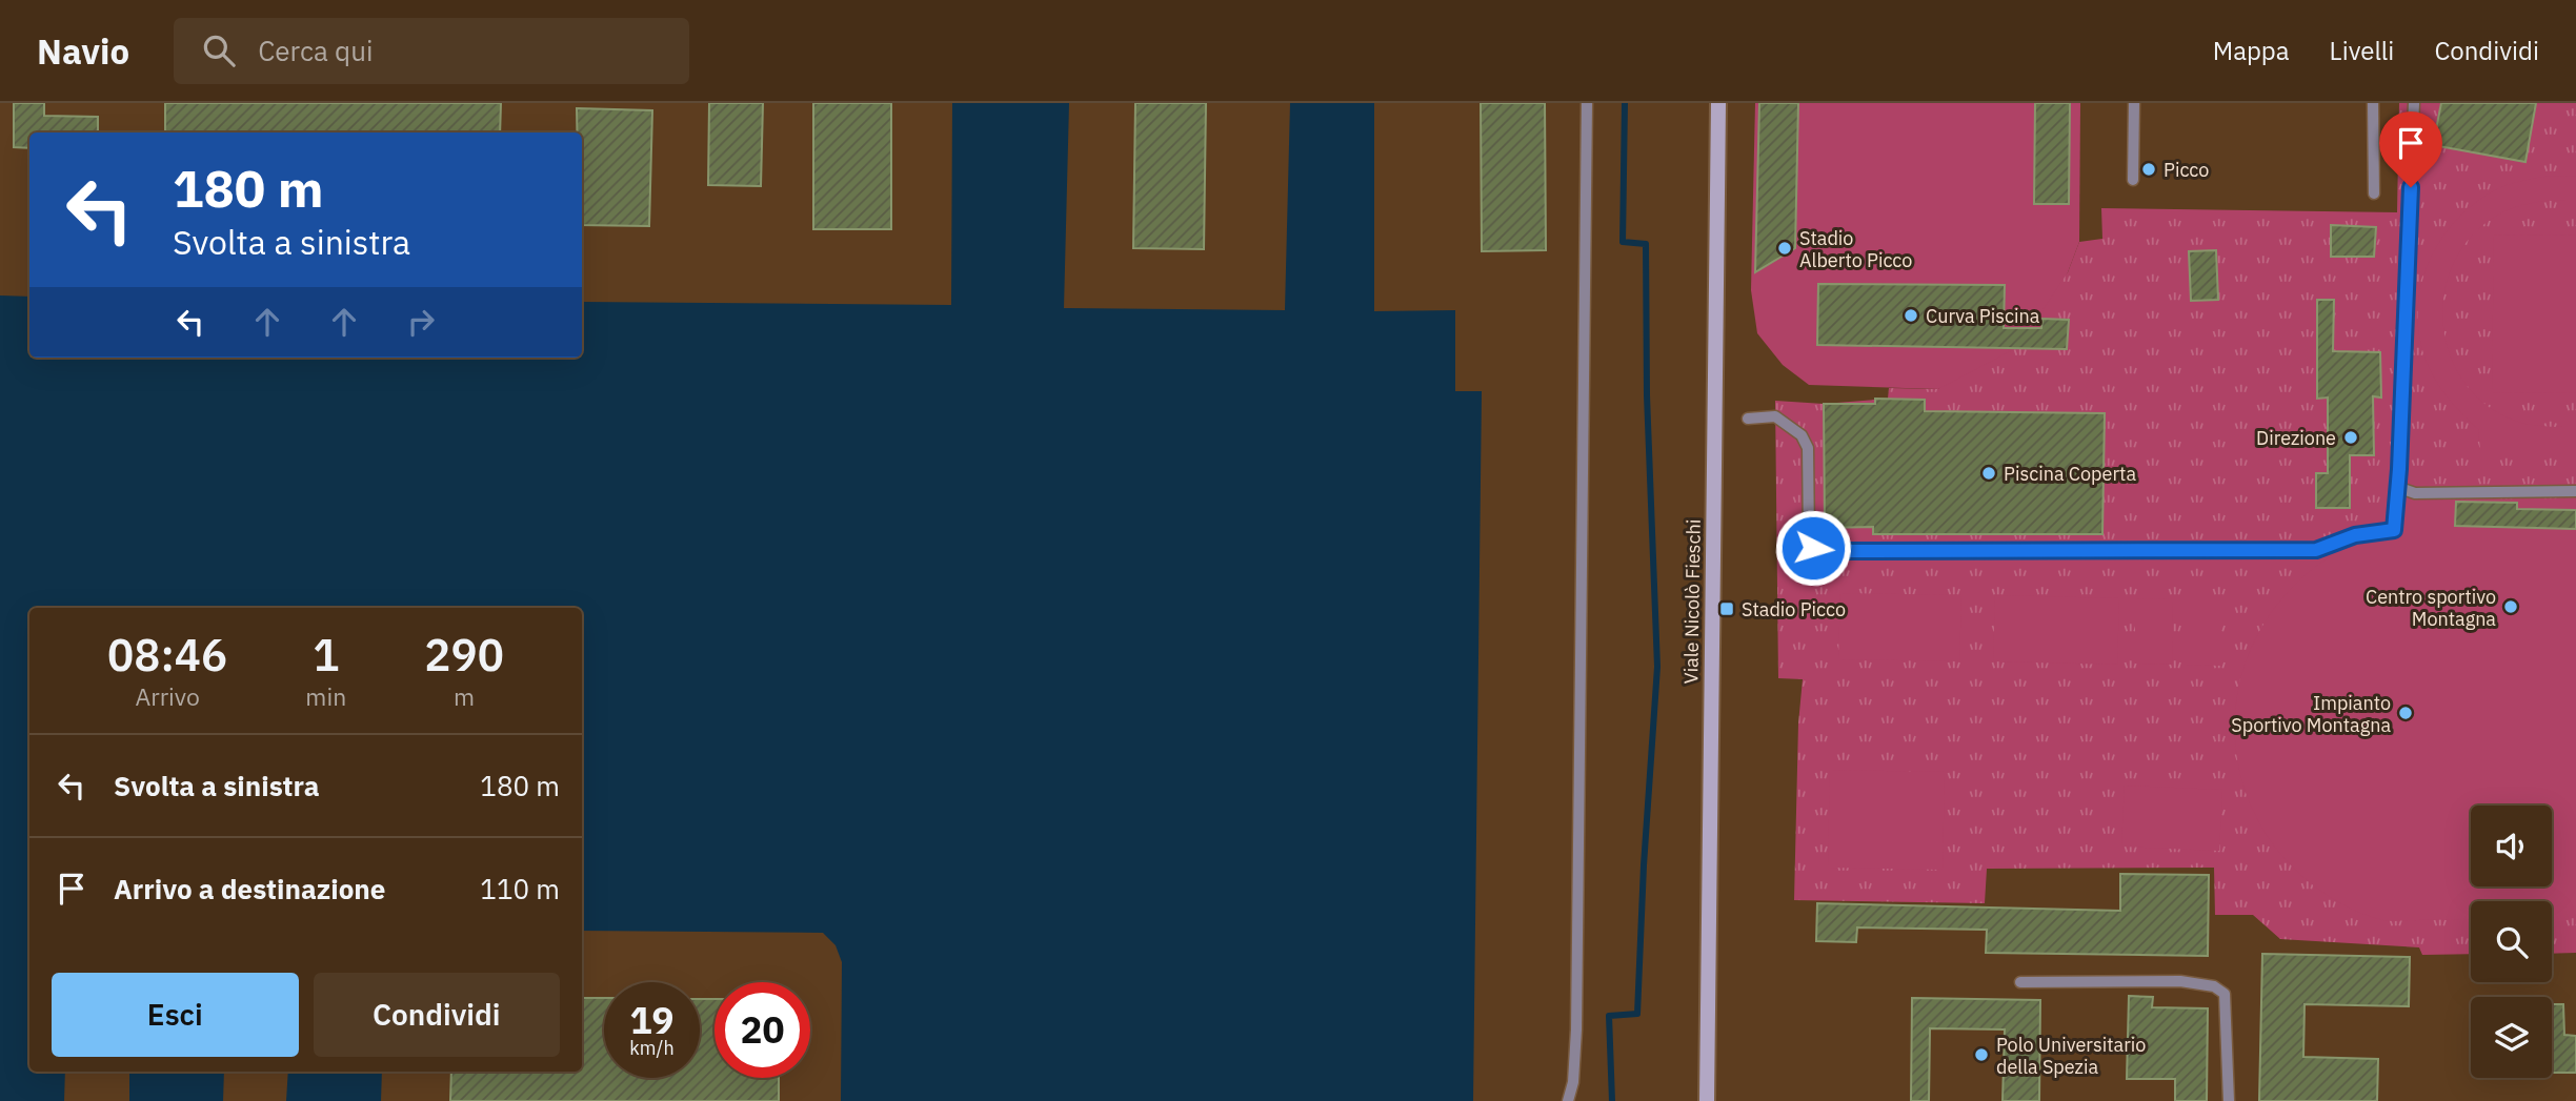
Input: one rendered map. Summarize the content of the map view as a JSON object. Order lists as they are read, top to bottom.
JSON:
{
  "streets": {
    "main road": ["Viale Nicolò Fieschi"]
  },
  "places": {
    "other": [
      "Picco",
      "Stadio Alberto Picco",
      "Curva Piscina",
      "Direzione",
      "Piscina Coperta",
      "Centro sportivo Montagna",
      "Impianto Sportivo Montagna",
      "Polo Universitario della Spezia"
    ],
    "transit": ["Stadio Picco"]
  },
  "page": {
    "header": "Navio",
    "search": "Cerca qui",
    "nav": ["Mappa", "Livelli", "Condividi"],
    "turn": ["180 m", "Svolta a sinistra"],
    "eta": [
      "08:46",
      "Arrivo",
      "1",
      "min",
      "290",
      "m"
    ],
    "list": [
      {
        "name": "Svolta a sinistra",
        "value": "180 m"
      },
      {
        "name": "Arrivo a destinazione",
        "value": "110 m"
      }
    ],
    "buttons": ["Esci", "Condividi"],
    "speed": "19 km/h",
    "limit": "20"
  }
}
